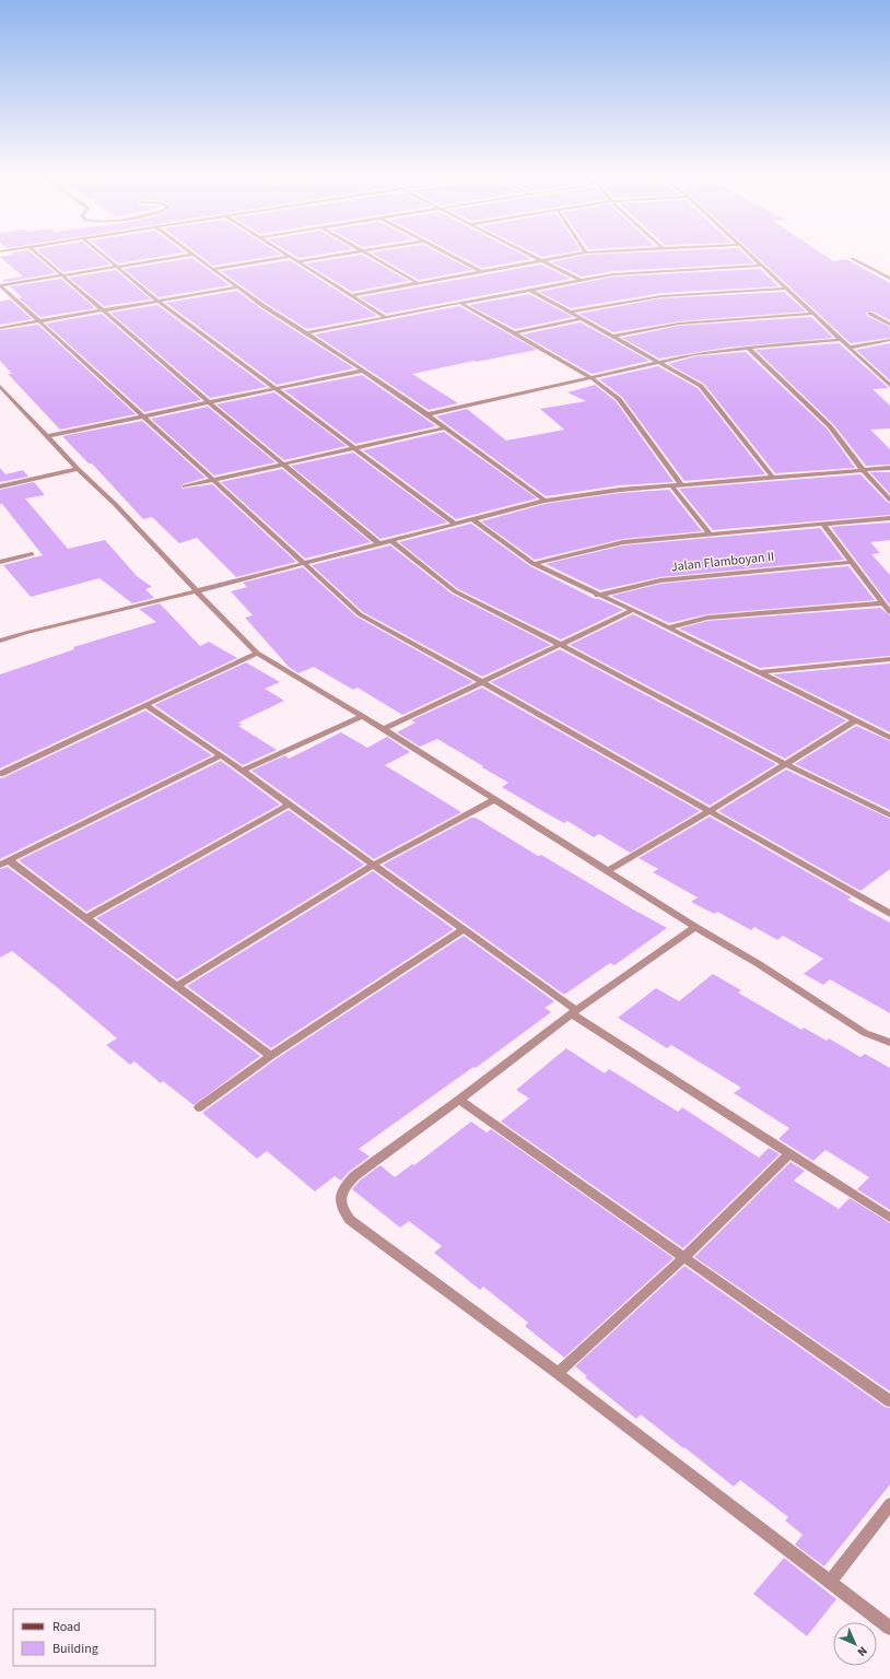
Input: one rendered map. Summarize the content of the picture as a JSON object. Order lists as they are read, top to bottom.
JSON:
{
  "streets": {
    "street": ["Jalan Flamboyan II"]
  },
  "legend": ["Road", "Building"],
  "north": "bottom right"
}
